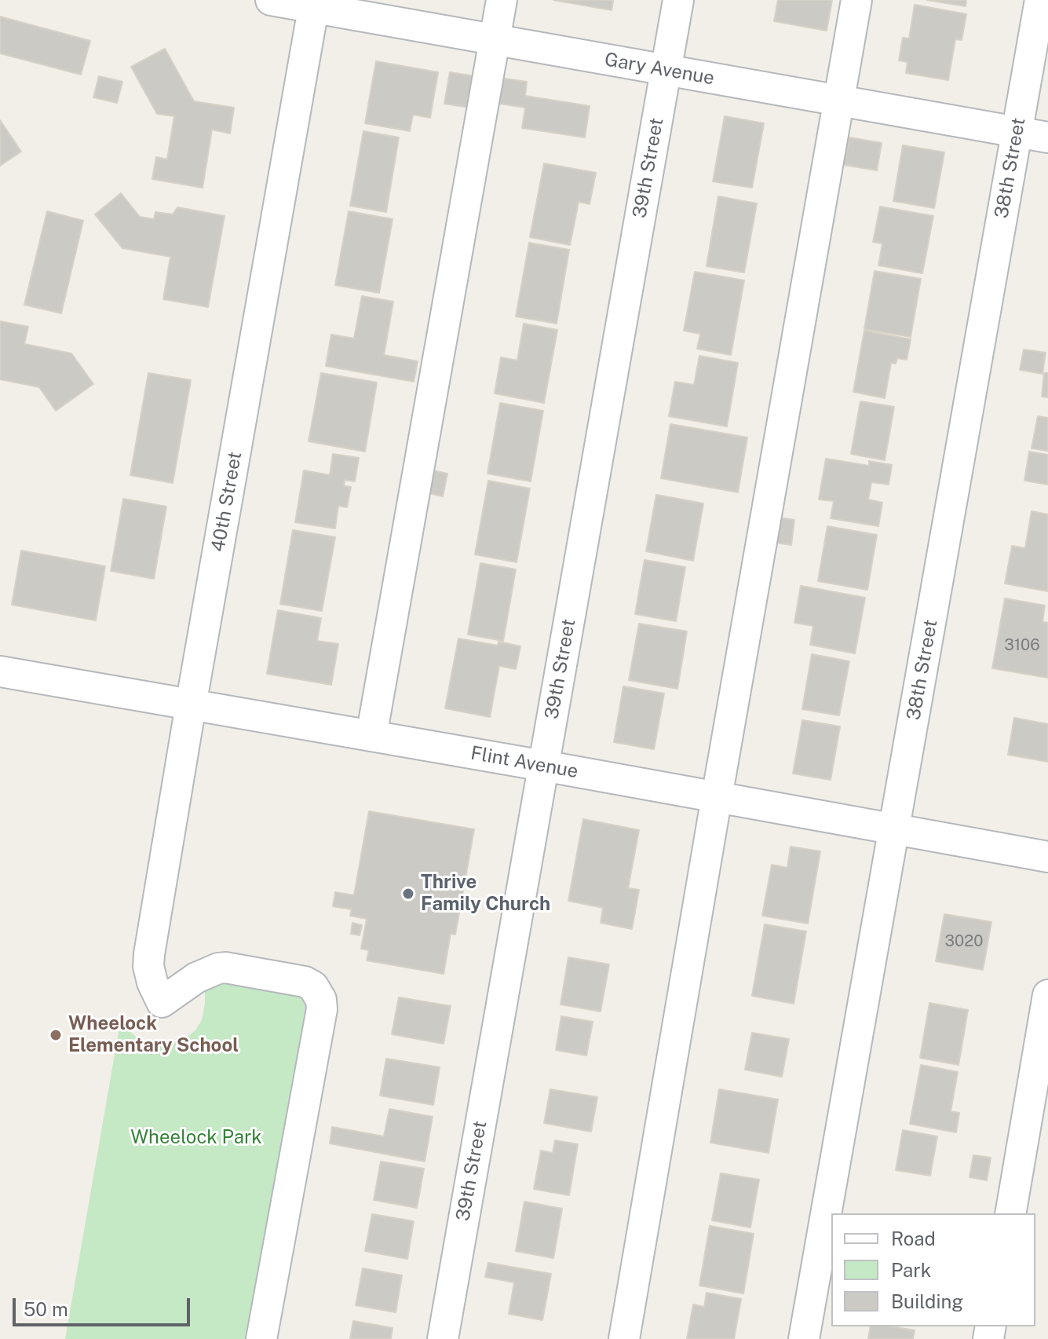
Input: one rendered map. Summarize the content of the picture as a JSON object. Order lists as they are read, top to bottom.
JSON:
{
  "streets": {
    "street": [
      "Gary Avenue",
      "39th Street",
      "38th Street",
      "40th Street",
      "Flint Avenue"
    ]
  },
  "crossings": [
    ["Gary Avenue", "39th Street"],
    ["Gary Avenue", "38th Street"],
    ["Gary Avenue", "40th Street"],
    ["39th Street", "Flint Avenue"],
    ["38th Street", "Flint Avenue"],
    ["40th Street", "Flint Avenue"]
  ],
  "parks": ["Wheelock Park"],
  "places": ["Thrive Family Church", "Wheelock Elementary School"],
  "house_numbers": ["3106", "3020"],
  "legend": ["Road", "Park", "Building"],
  "scale_bar": "50 m"
}
